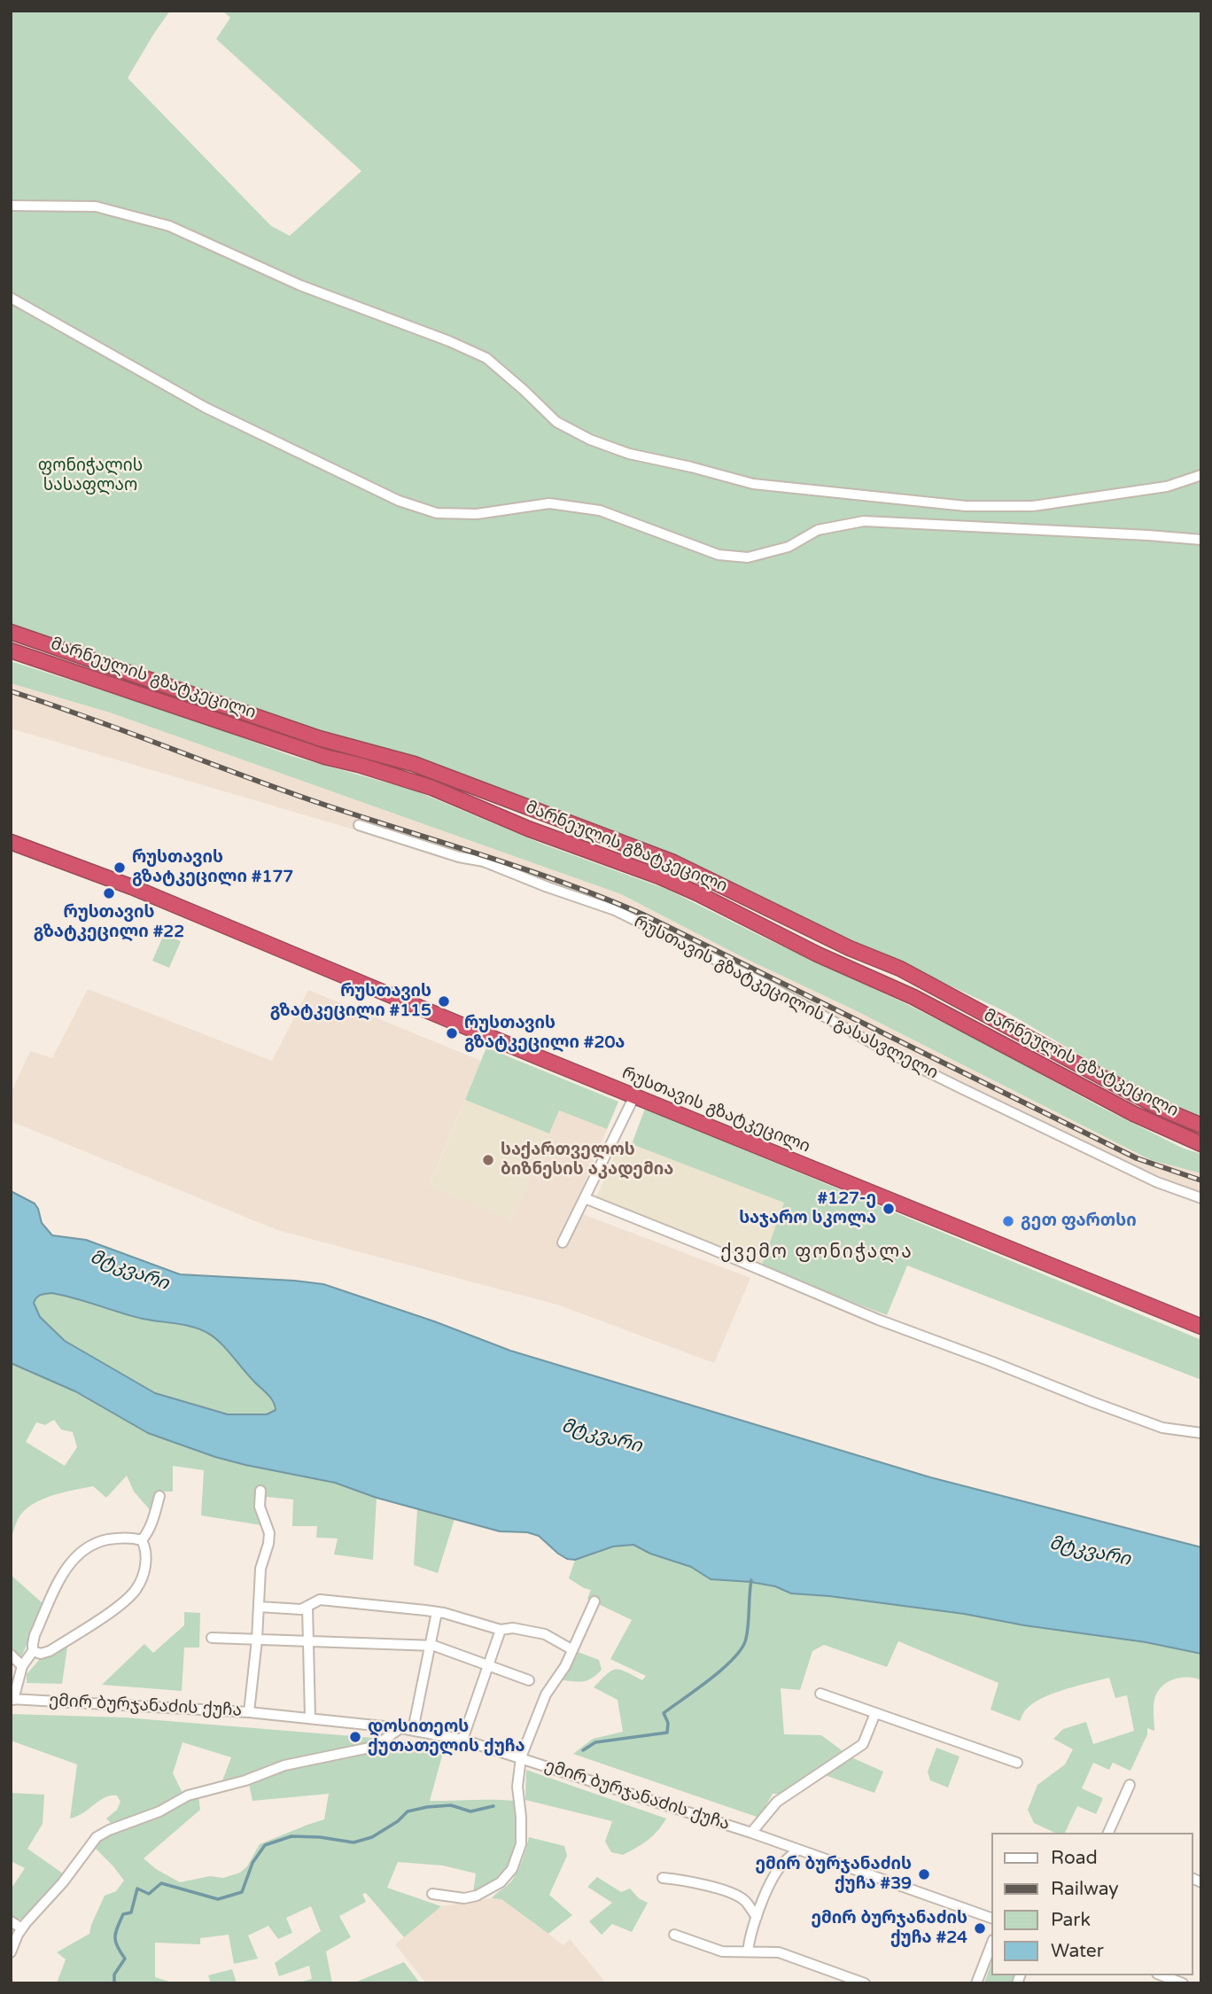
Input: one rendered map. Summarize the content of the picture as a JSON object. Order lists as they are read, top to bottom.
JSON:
{
  "streets": {
    "highway": ["მარნეულის გზატკეცილი", "რუსთავის გზატკეცილი"],
    "street": ["რუსთავის გზატკეცილის I გასასვლელი", "ემირ ბურჯანაძის ქუჩა"]
  },
  "districts": ["ქვემო ფონიჭალა"],
  "water": ["მტკვარი"],
  "parks": ["ფონიჭალის სასაფლაო"],
  "places": [
    "რუსთავის გზატკეცილი #177",
    "რუსთავის გზატკეცილი #22",
    "რუსთავის გზატკეცილი #115",
    "რუსთავის გზატკეცილი #20ა",
    "საქართველოს ბიზნესის აკადემია",
    "#127-ე საჯარო სკოლა",
    "გეთ ფართსი",
    "დოსითეოს ქუთათელის ქუჩა",
    "ემირ ბურჯანაძის ქუჩა #39",
    "ემირ ბურჯანაძის ქუჩა #24"
  ],
  "legend": [
    "Road",
    "Railway",
    "Park",
    "Water"
  ]
}
